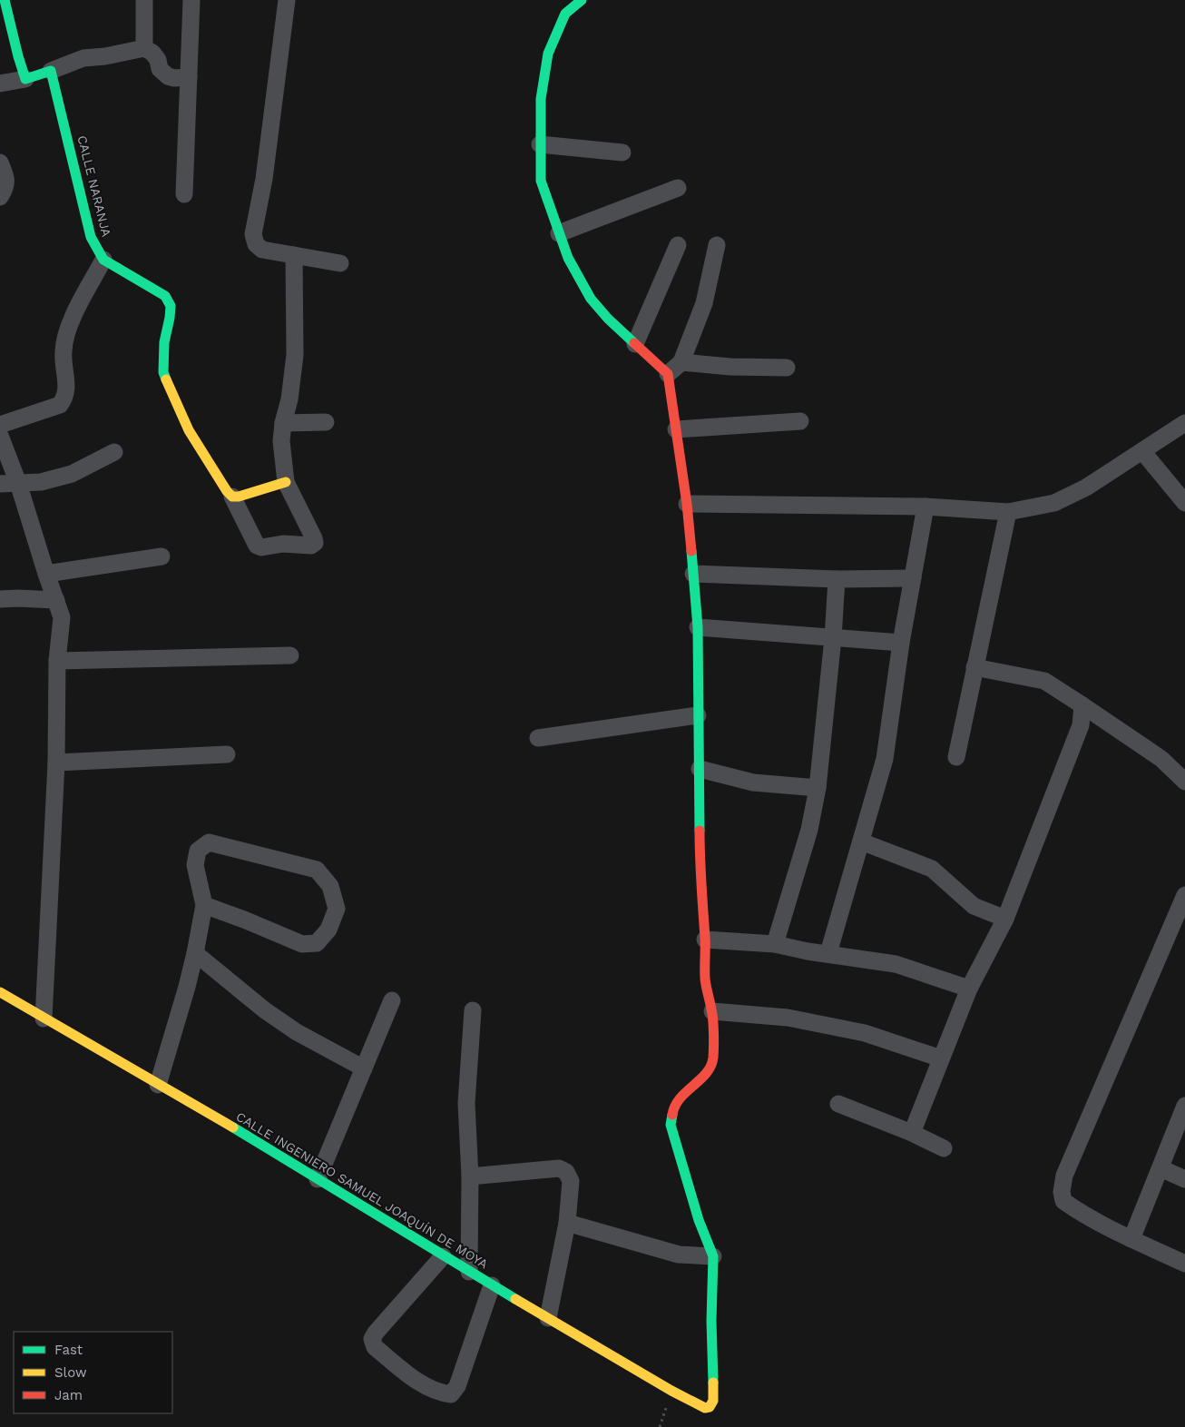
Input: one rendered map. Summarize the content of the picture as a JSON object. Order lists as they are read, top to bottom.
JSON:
{
  "streets": {
    "street": ["CALLE NARANJA", "CALLE INGENIERO SAMUEL JOAQUÍN DE MOYA"]
  },
  "legend": ["Fast", "Slow", "Jam"]
}
